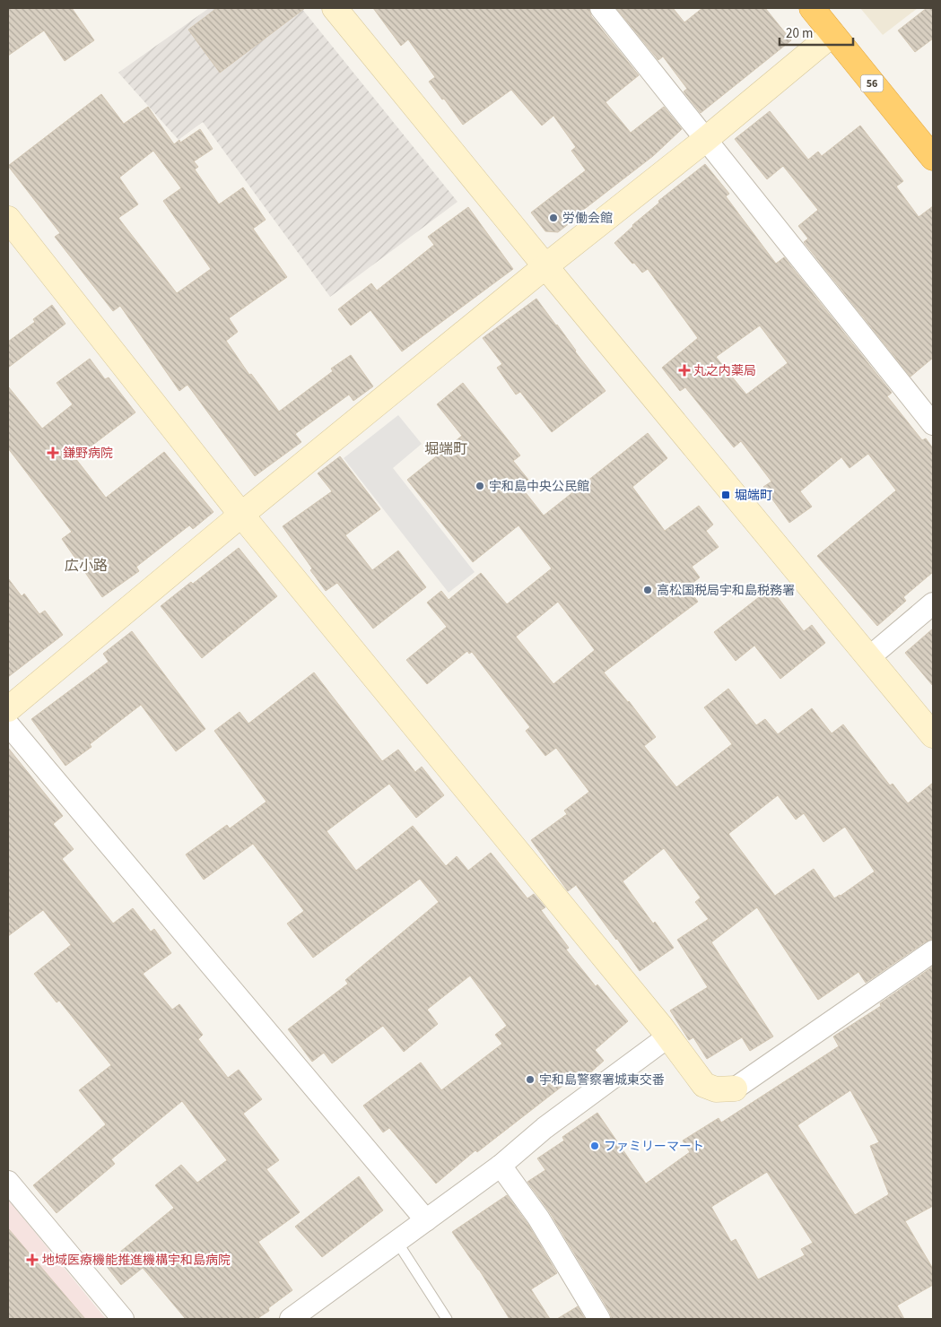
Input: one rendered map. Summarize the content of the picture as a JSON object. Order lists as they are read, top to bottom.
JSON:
{
  "streets": {
    "highway": ["56"]
  },
  "districts": ["堀端町", "広小路"],
  "places": {
    "other": [
      "労働会館",
      "宇和島中央公民館",
      "高松国税局宇和島税務署",
      "宇和島警察署城東交番",
      "ファミリーマート"
    ],
    "health": ["丸之内薬局", "鎌野病院", "地域医療機能推進機構宇和島病院"],
    "transit": ["堀端町"]
  },
  "scale_bar": "20 m"
}
